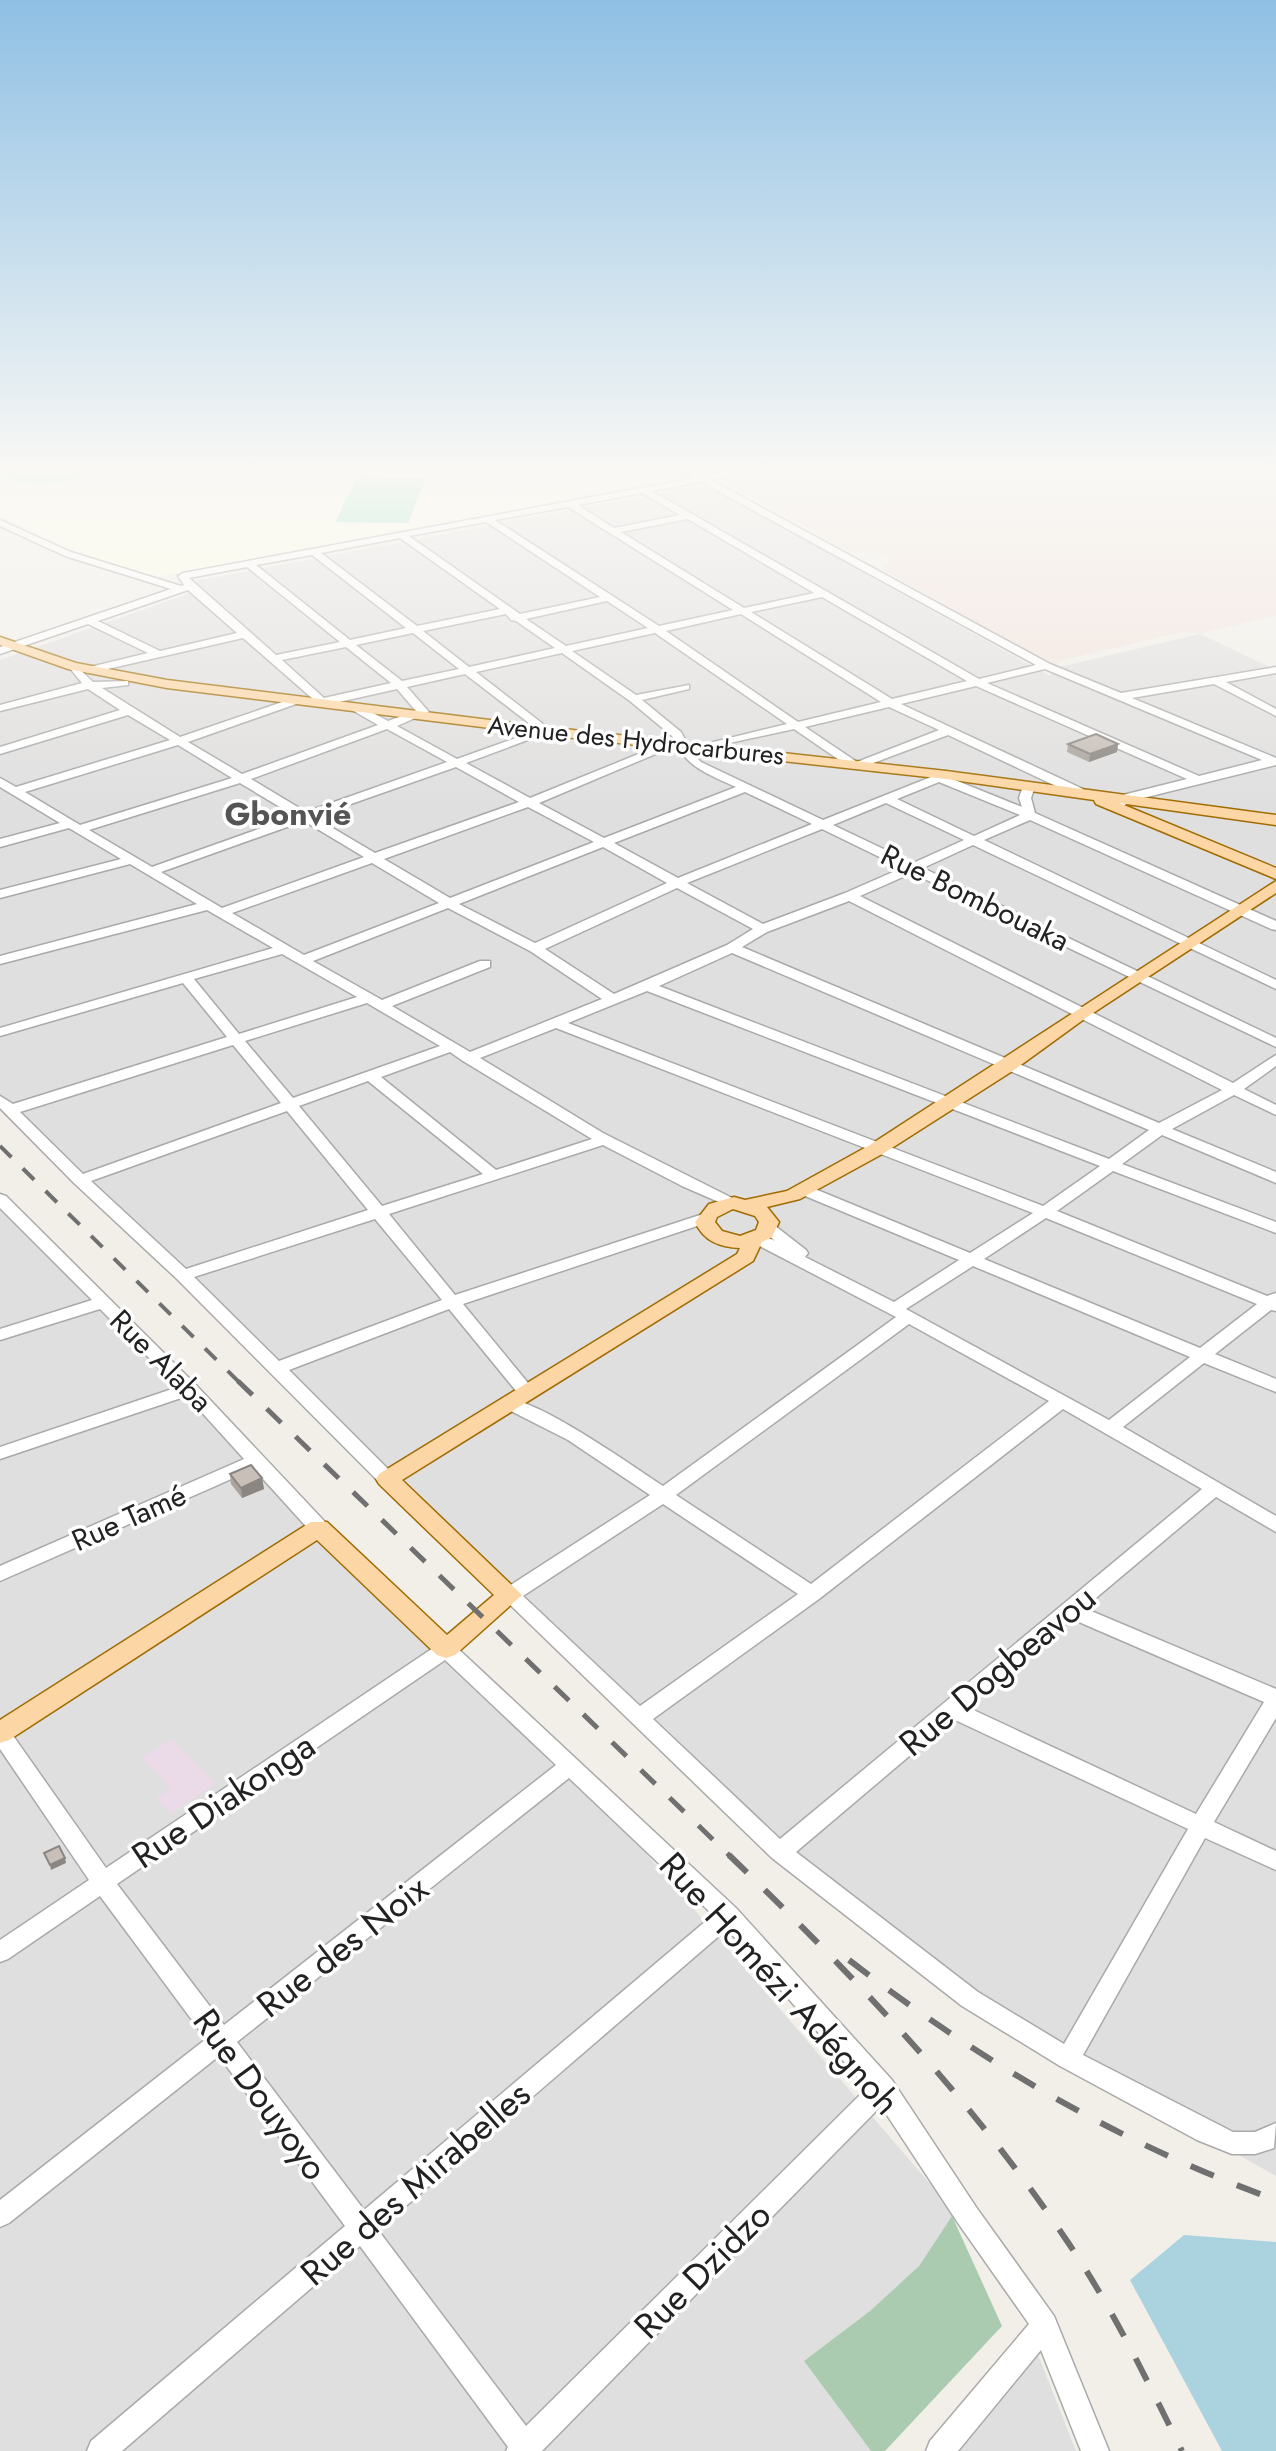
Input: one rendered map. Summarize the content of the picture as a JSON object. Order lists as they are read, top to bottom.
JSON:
{
  "streets": {
    "main road": ["Avenue des Hydrocarbures"],
    "street": [
      "Rue Bombouaka",
      "Rue Alaba",
      "Rue Tamé",
      "Rue Dogbeavou",
      "Rue Diakonga",
      "Rue des Noix",
      "Rue Homézi Adégnoh",
      "Rue Douyoyo",
      "Rue des Mirabelles",
      "Rue Dzidzo"
    ]
  },
  "crossings": [
    ["Avenue des Hydrocarbures", "Rue Bombouaka"],
    ["Rue Alaba", "Rue Tamé"],
    ["Rue Diakonga", "Rue Homézi Adégnoh"],
    ["Rue Diakonga", "Rue Douyoyo"],
    ["Rue des Noix", "Rue Homézi Adégnoh"],
    ["Rue des Noix", "Rue Douyoyo"],
    ["Rue Homézi Adégnoh", "Rue des Mirabelles"],
    ["Rue Homézi Adégnoh", "Rue Dzidzo"],
    ["Rue Douyoyo", "Rue des Mirabelles"],
    ["Rue Douyoyo", "Rue Dzidzo"]
  ],
  "districts": ["Gbonvié"]
}
